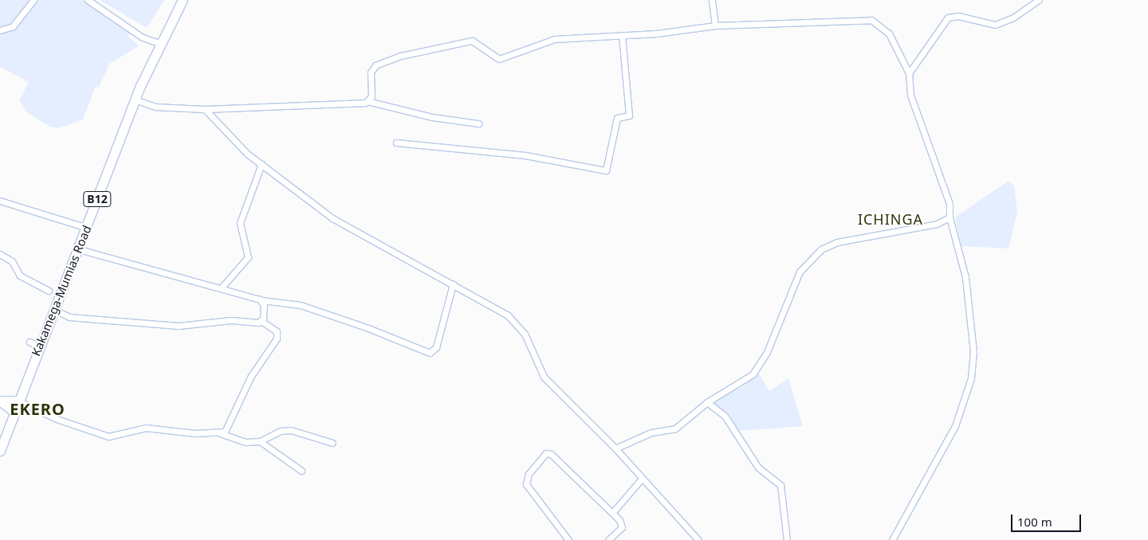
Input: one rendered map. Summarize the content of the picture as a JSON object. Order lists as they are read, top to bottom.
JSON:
{
  "streets": {
    "highway": ["B12", "Kakamega-Mumias Road"]
  },
  "districts": ["ICHINGA", "EKERO"],
  "scale_bar": "100 m"
}
